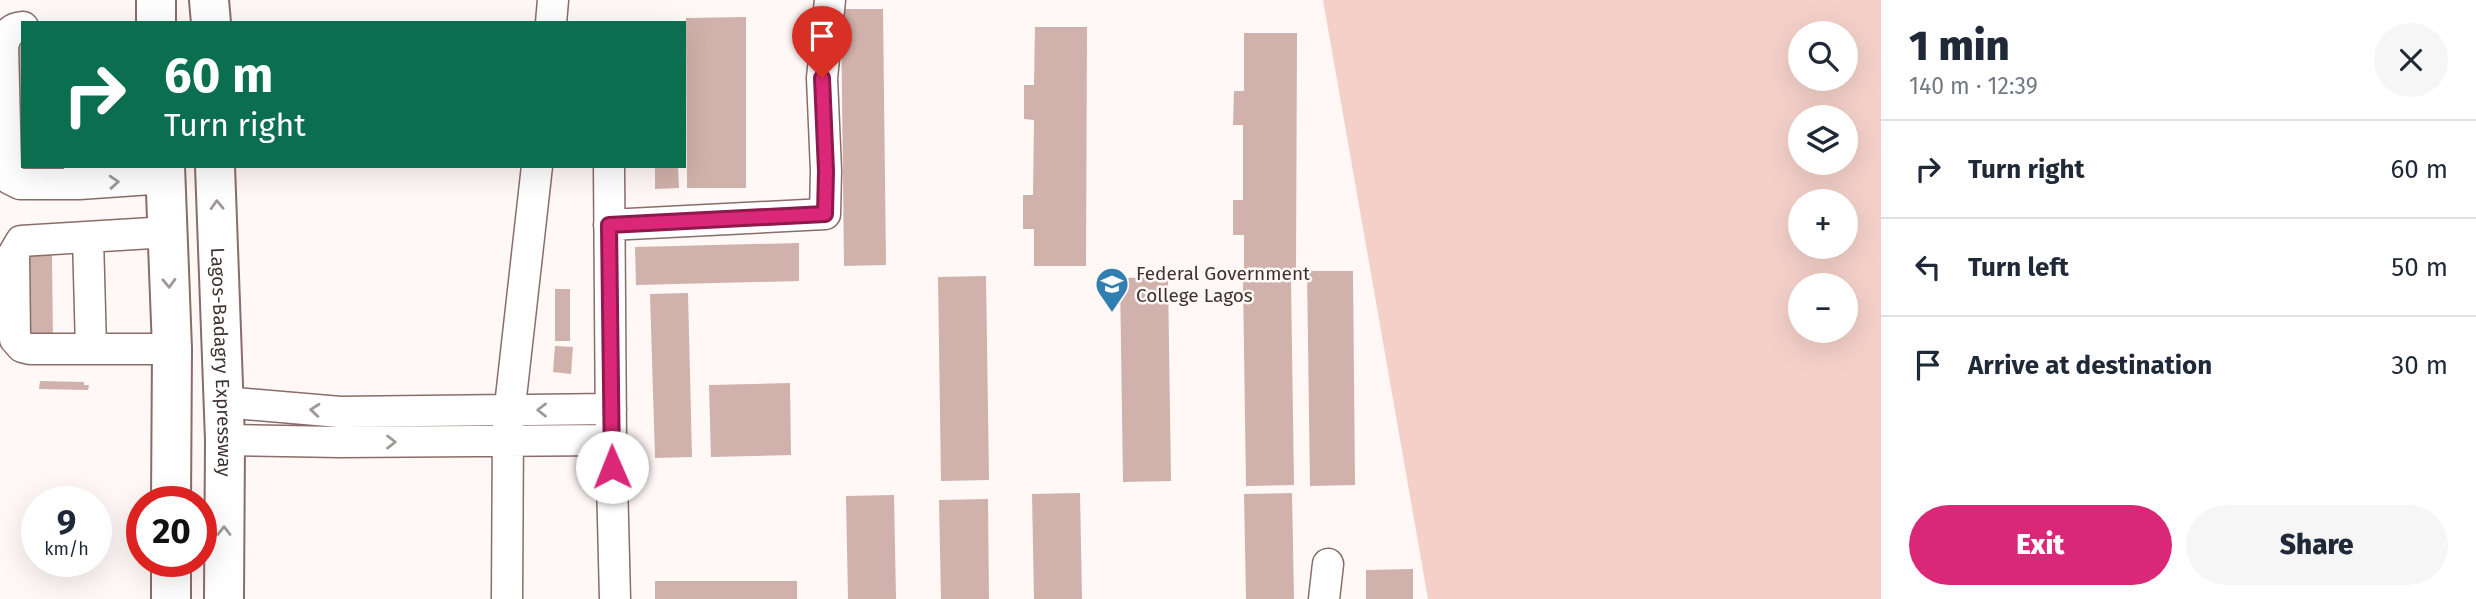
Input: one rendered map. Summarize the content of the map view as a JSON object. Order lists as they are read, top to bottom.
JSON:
{
  "streets": {
    "highway": ["Lagos-Badagry Expressway"]
  },
  "places": {
    "school or university": ["Federal Government College Lagos"]
  },
  "page": {
    "heading": ["1 min", "140 m · 12:39"],
    "map_buttons": ["+", "−"],
    "turn": ["60 m", "Turn right"],
    "list": [
      {
        "name": "Turn right",
        "value": "60 m"
      },
      {
        "name": "Turn left",
        "value": "50 m"
      },
      {
        "name": "Arrive at destination",
        "value": "30 m"
      }
    ],
    "speed": "9 km/h",
    "limit": "20",
    "buttons": ["Exit", "Share"]
  }
}
